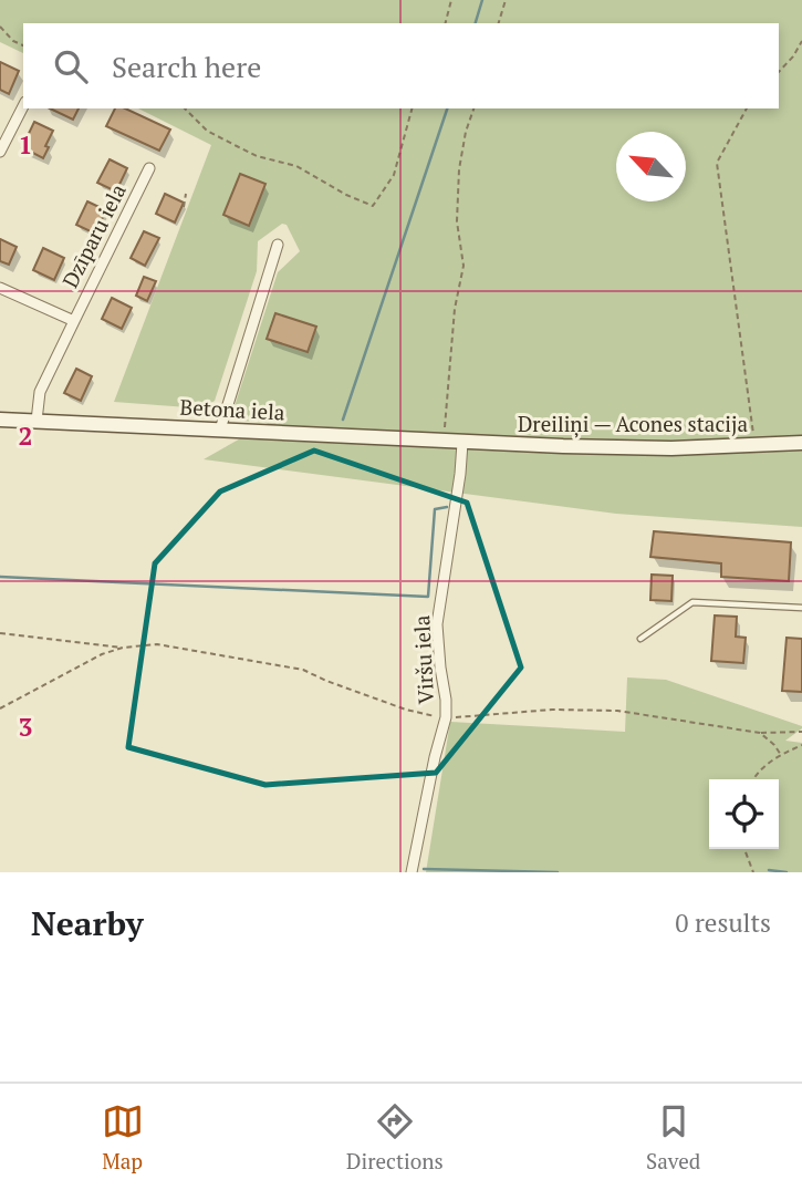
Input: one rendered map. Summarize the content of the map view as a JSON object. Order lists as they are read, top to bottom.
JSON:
{
  "streets": {
    "main road": ["Betona iela", "Dreiliņi — Acones stacija"],
    "street": ["Dzīparu iela", "Viršu iela"]
  },
  "crossings": [
    ["Dzīparu iela", "Betona iela"],
    ["Betona iela", "Dreiliņi — Acones stacija"],
    ["Betona iela", "Viršu iela"],
    ["Dreiliņi — Acones stacija", "Viršu iela"]
  ],
  "north": "top left",
  "page": {
    "search": "Search here",
    "heading": ["Nearby", "0 results"],
    "nav": ["Map", "Directions", "Saved"]
  },
  "grid": {
    "rows": ["1", "2", "3"]
  }
}
